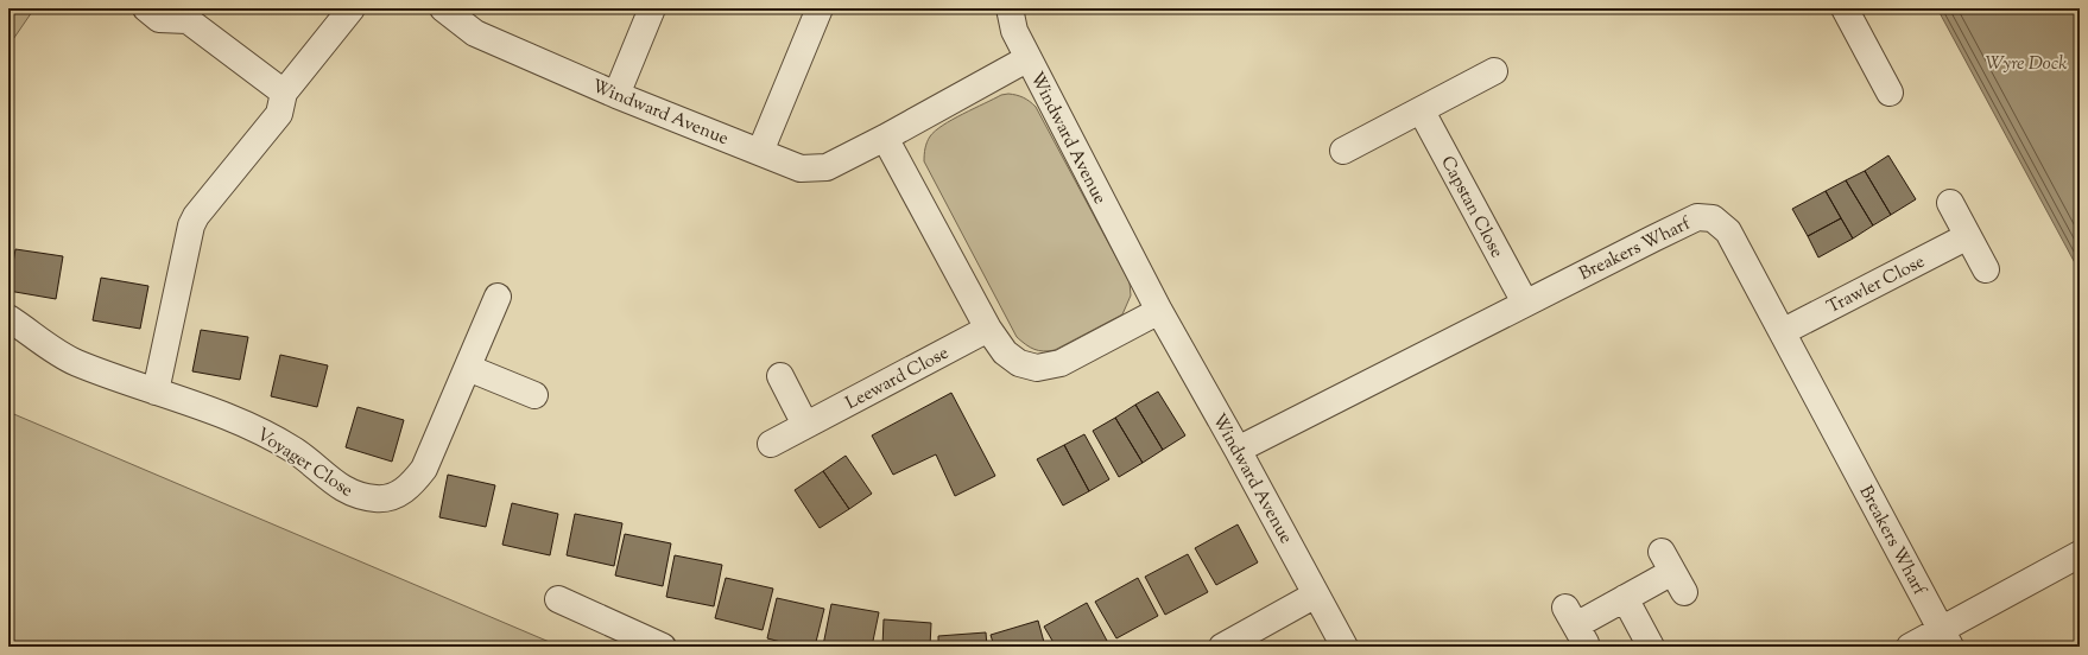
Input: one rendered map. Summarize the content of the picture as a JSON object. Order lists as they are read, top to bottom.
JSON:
{
  "streets": {
    "street": [
      "Windward Avenue",
      "Capstan Close",
      "Breakers Wharf",
      "Trawler Close",
      "Leeward Close",
      "Voyager Close"
    ]
  },
  "crossings": [
    ["Windward Avenue", "Breakers Wharf"],
    ["Capstan Close", "Breakers Wharf"],
    ["Breakers Wharf", "Trawler Close"]
  ],
  "water": ["Wyre Dock"]
}
